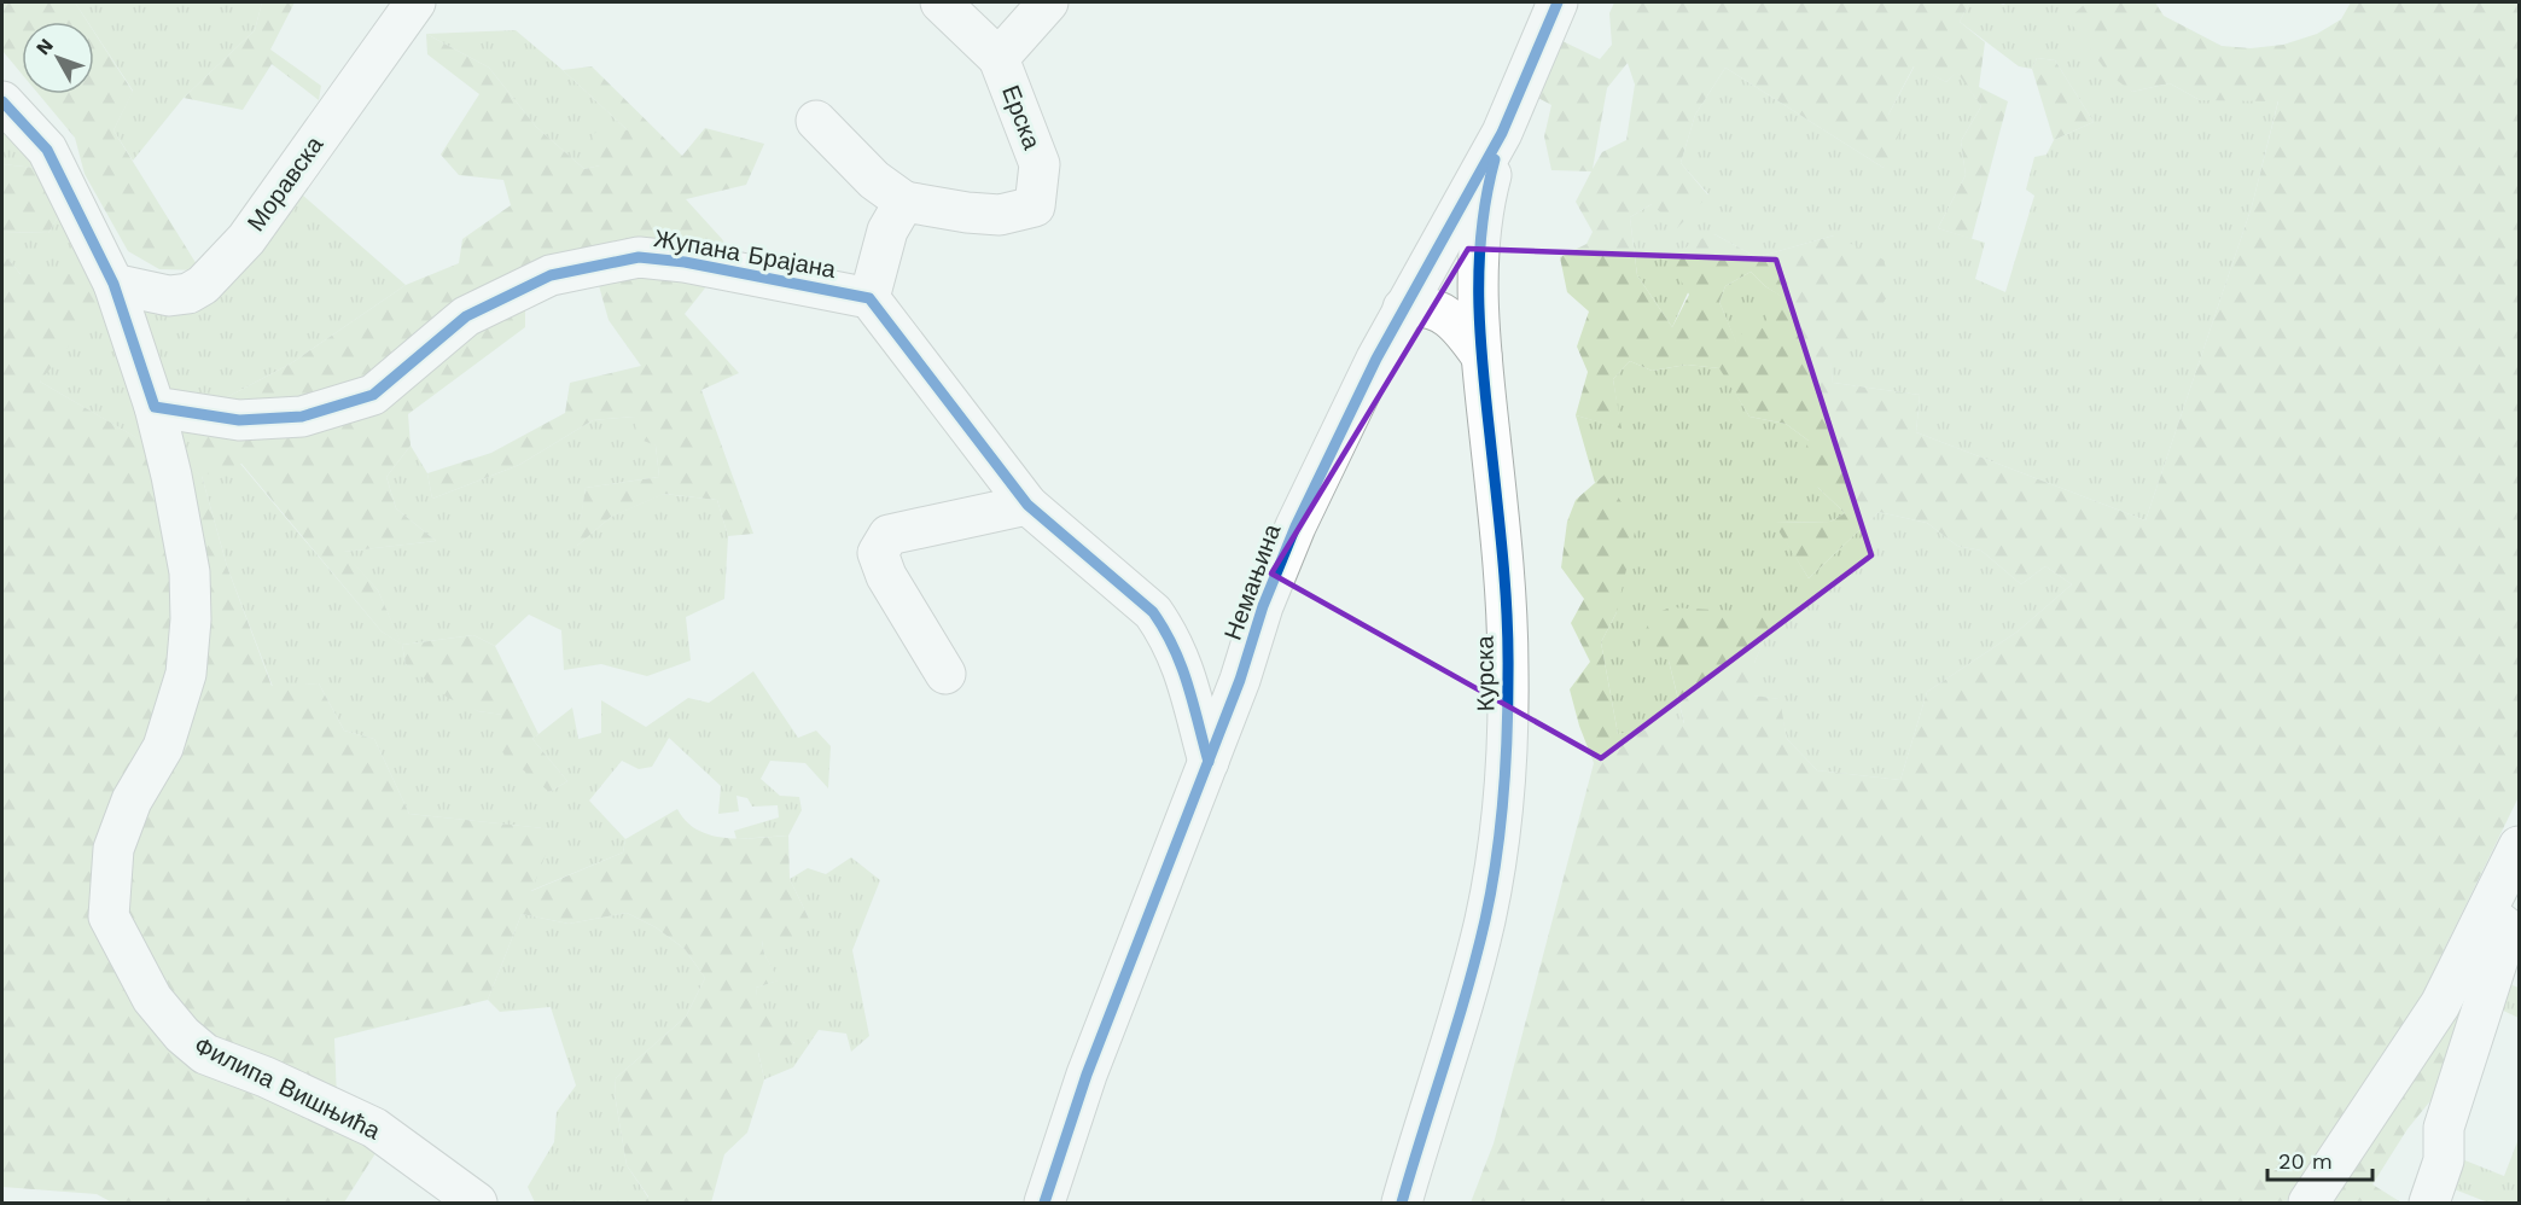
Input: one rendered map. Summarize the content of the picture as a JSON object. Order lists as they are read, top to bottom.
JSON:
{
  "streets": {
    "street": [
      "Ерска",
      "Моравска",
      "Жупана Брајана",
      "Немањина",
      "Курска",
      "Филипа Вишњића"
    ]
  },
  "crossings": [
    ["Жупана Брајана", "Филипа Вишњића"],
    ["Немањина", "Курска"]
  ],
  "scale_bar": "20 m",
  "north": "top left"
}
